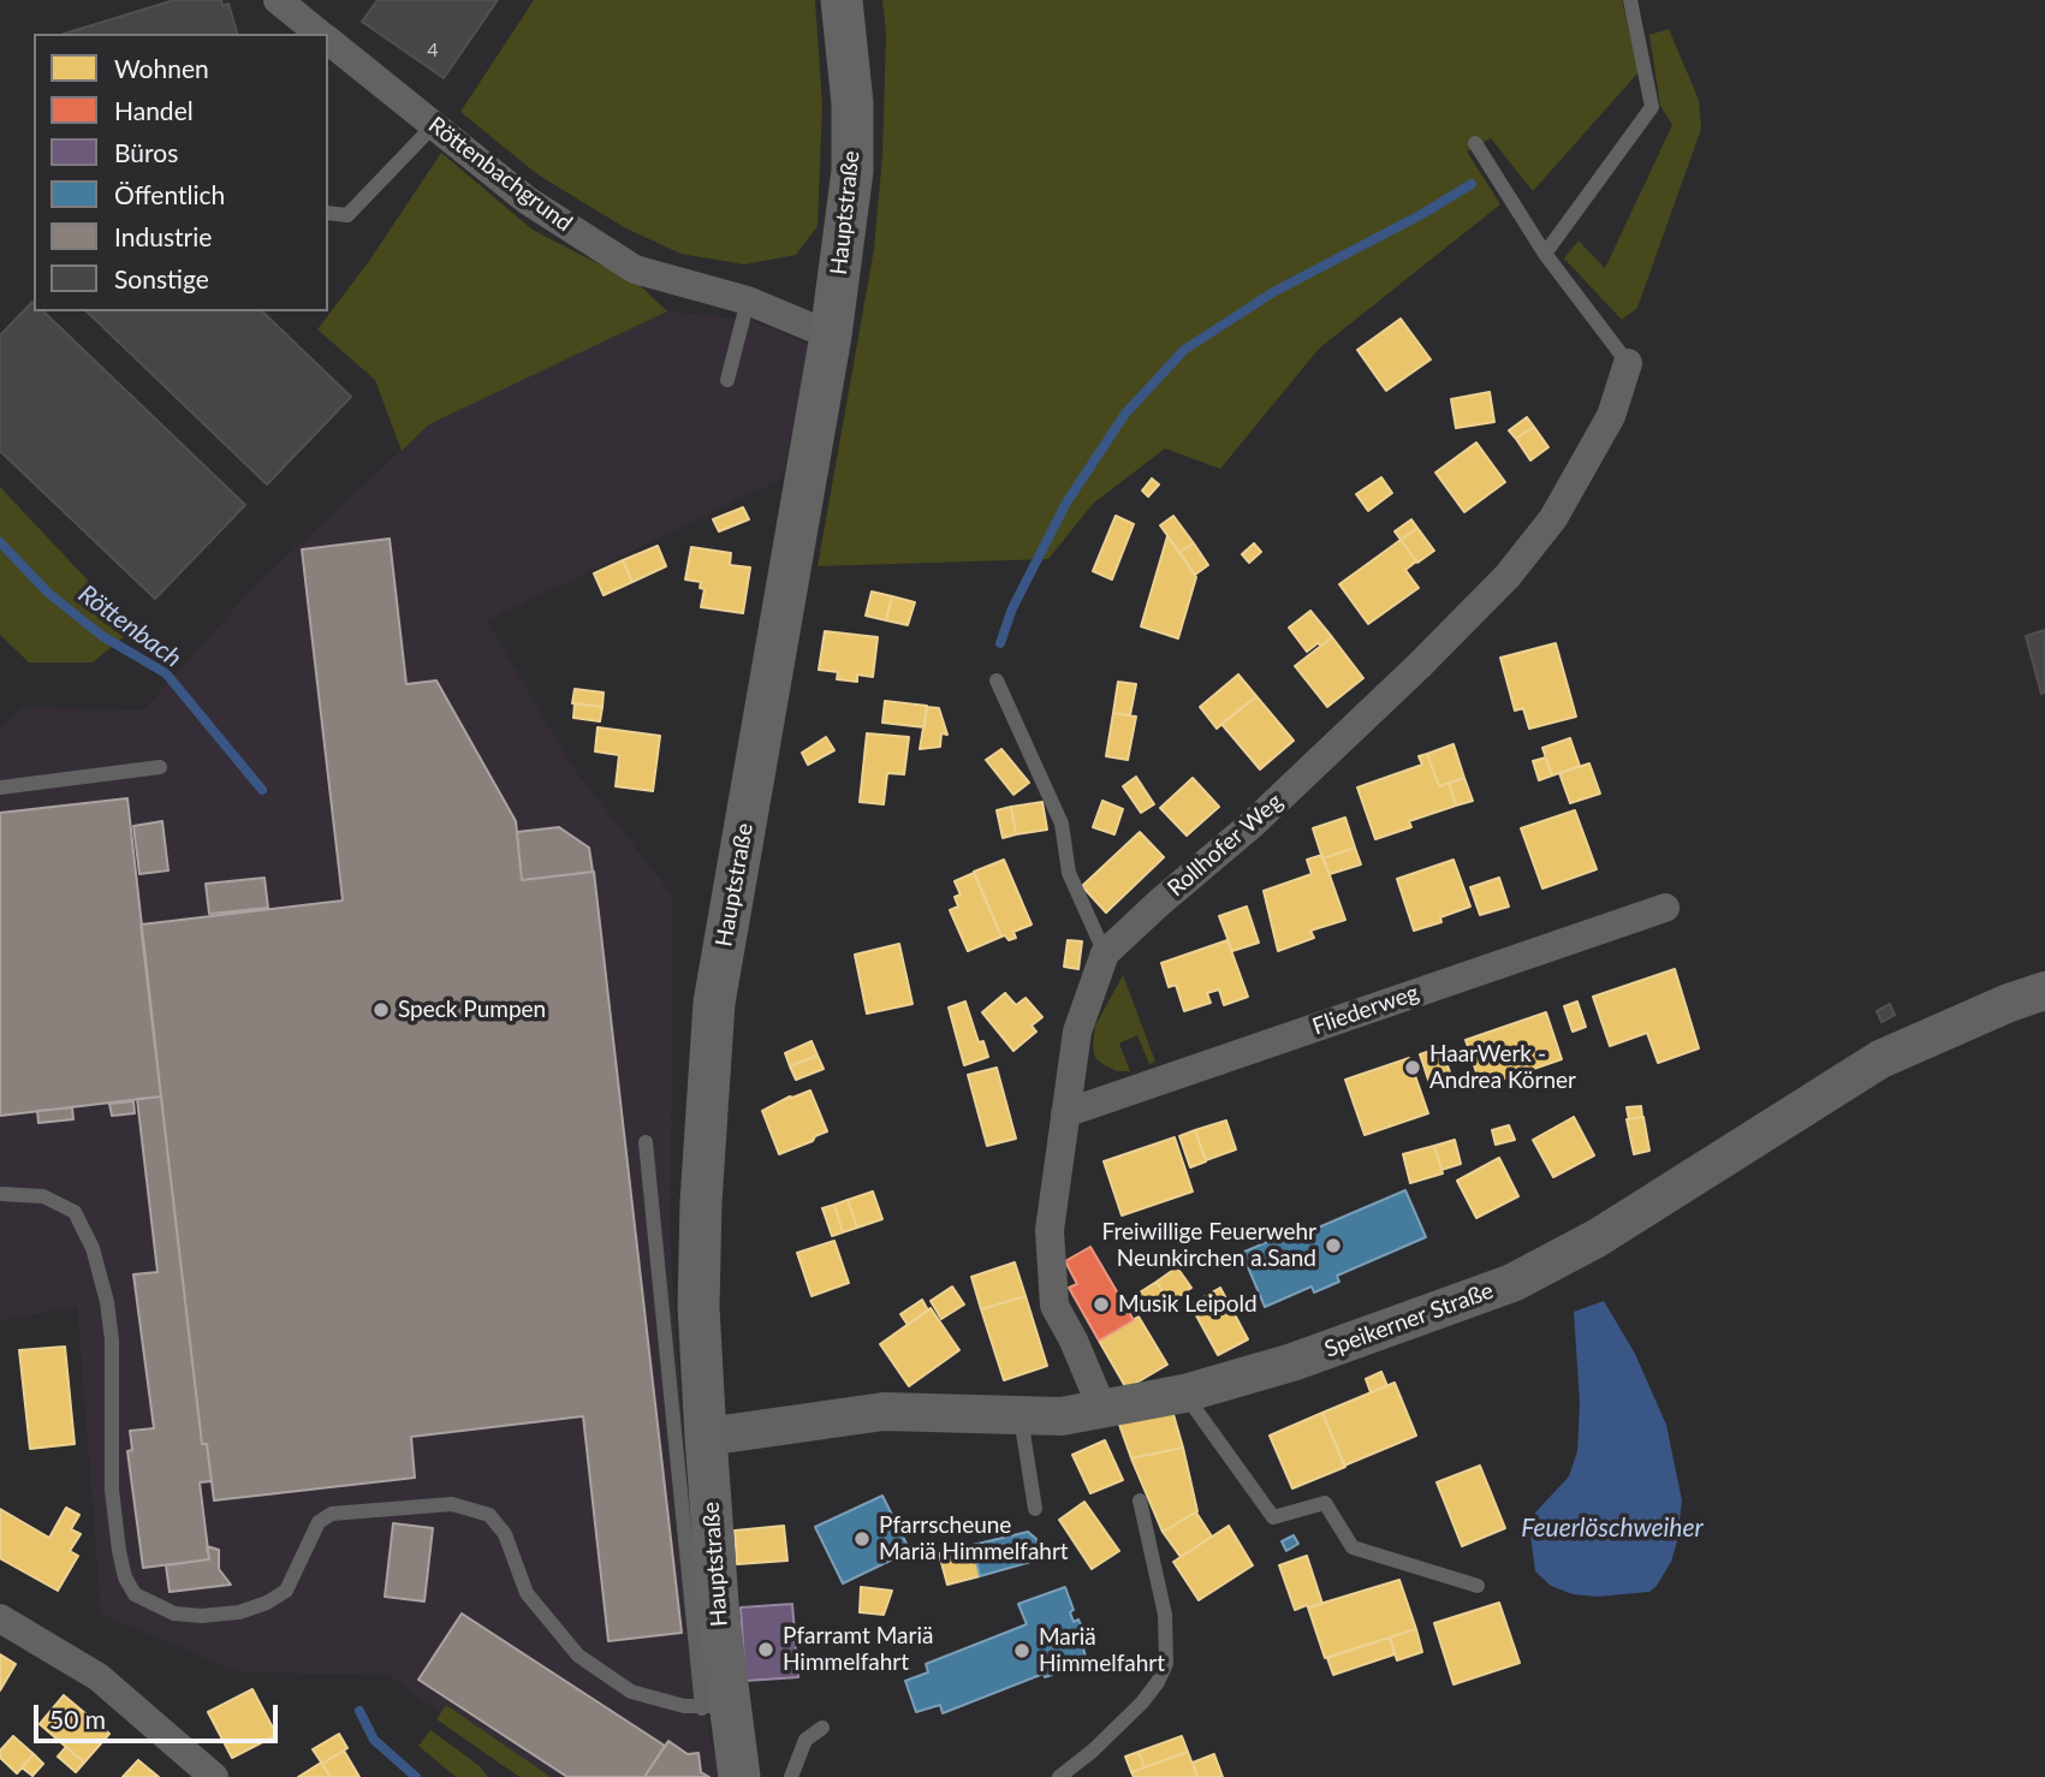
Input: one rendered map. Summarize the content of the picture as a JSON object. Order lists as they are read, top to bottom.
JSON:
{
  "streets": {
    "main road": ["Hauptstraße"],
    "street": [
      "Röttenbachgrund",
      "Rollhofer Weg",
      "Fliederweg",
      "Speikerner Straße"
    ]
  },
  "crossings": [
    ["Röttenbachgrund", "Hauptstraße"],
    ["Hauptstraße", "Speikerner Straße"],
    ["Rollhofer Weg", "Fliederweg"],
    ["Rollhofer Weg", "Speikerner Straße"]
  ],
  "water": ["Röttenbach", "Feuerlöschweiher"],
  "places": [
    "Speck Pumpen",
    "HaarWerk - Andrea Körner",
    "Freiwillige Feuerwehr Neunkirchen a.Sand",
    "Musik Leipold",
    "Pfarrscheune Mariä Himmelfahrt",
    "Pfarramt Mariä Himmelfahrt",
    "Mariä Himmelfahrt"
  ],
  "house_numbers": ["4"],
  "legend": [
    "Wohnen",
    "Handel",
    "Büros",
    "Öffentlich",
    "Industrie",
    "Sonstige"
  ],
  "scale_bar": "50 m"
}
